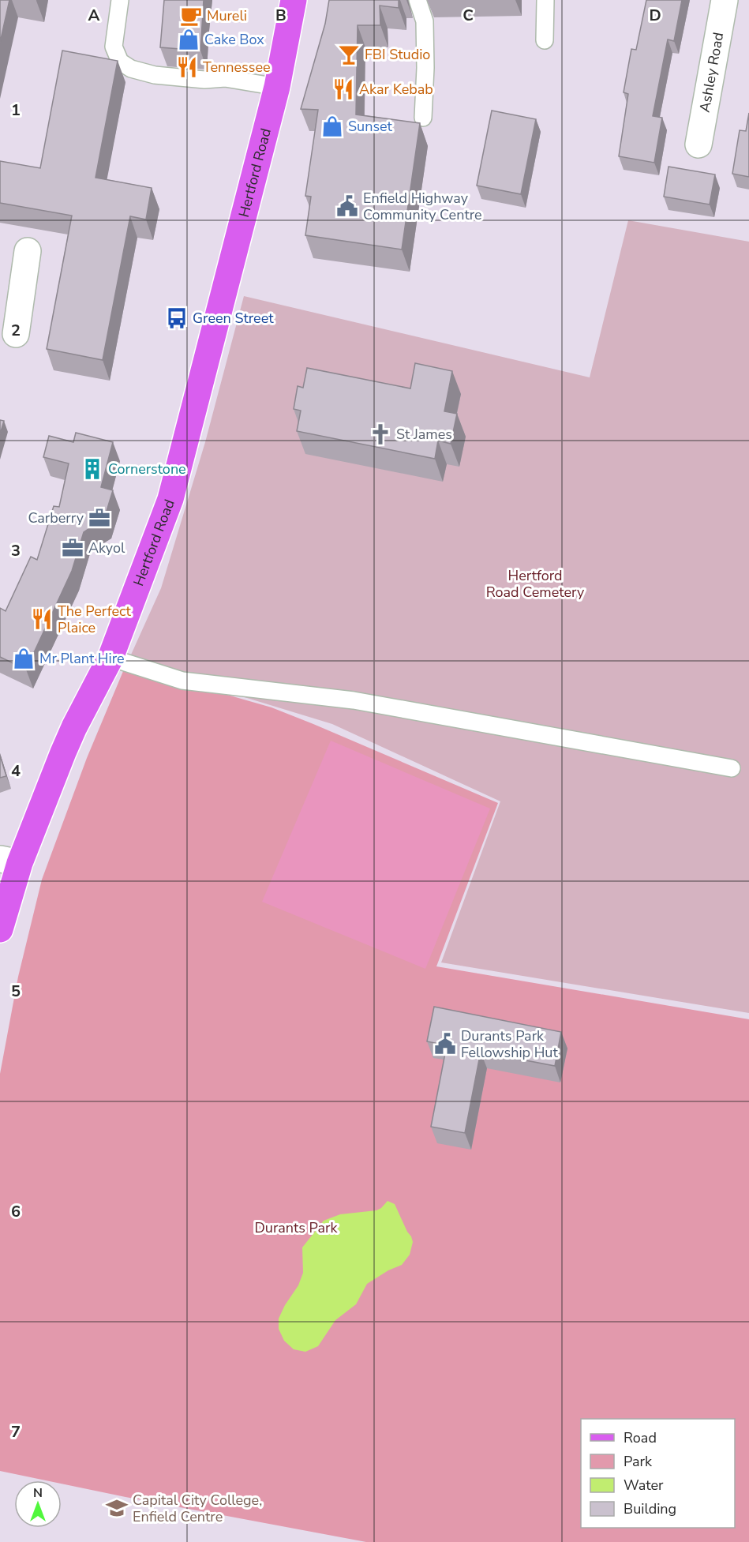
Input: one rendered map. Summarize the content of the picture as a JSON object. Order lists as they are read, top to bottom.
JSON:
{
  "streets": {
    "main road": ["Hertford Road"],
    "street": ["Ashley Road"]
  },
  "parks": ["Hertford Road Cemetery", "Durants Park"],
  "places": {
    "cafe": ["Mureli"],
    "shop": ["Cake Box", "Sunset", "Mr Plant Hire"],
    "bar": ["FBI Studio"],
    "restaurant": ["Tennessee", "Akar Kebab", "The Perfect Plaice"],
    "public building": ["Enfield Highway Community Centre", "Durants Park Fellowship Hut"],
    "bus stop": ["Green Street"],
    "church": ["St James"],
    "building": ["Cornerstone"],
    "office": ["Carberry", "Akyol"],
    "school or university": ["Capital City College, Enfield Centre"]
  },
  "legend": [
    "Road",
    "Park",
    "Water",
    "Building"
  ],
  "north": "top",
  "grid": {
    "columns": [
      "A",
      "B",
      "C",
      "D"
    ],
    "rows": [
      "1",
      "2",
      "3",
      "4",
      "5",
      "6",
      "7"
    ]
  }
}
